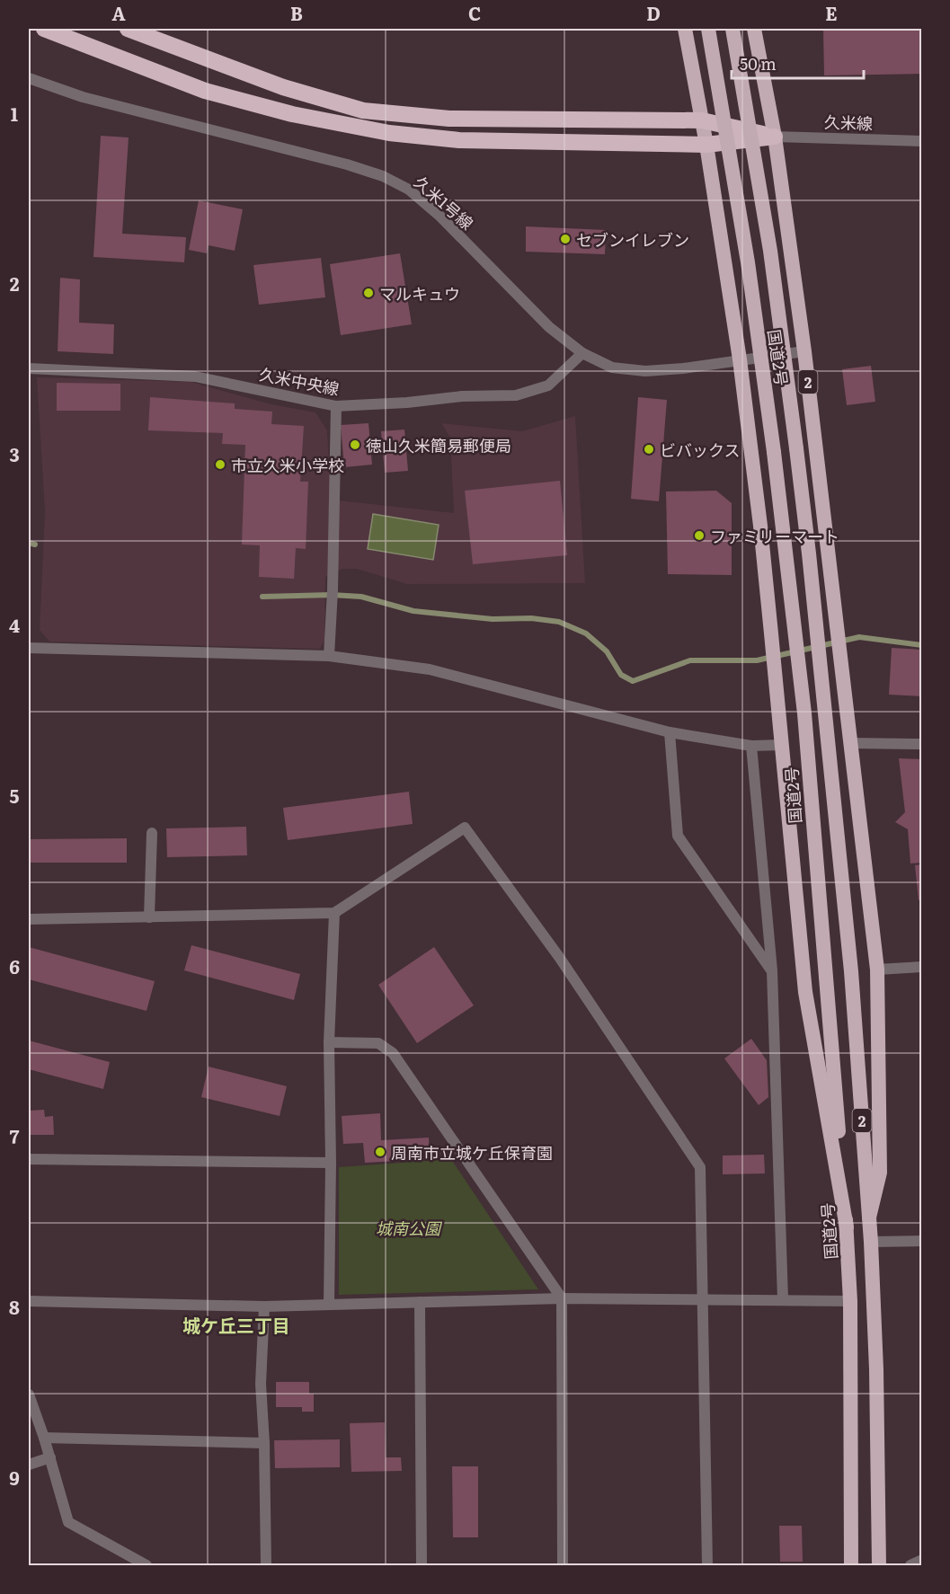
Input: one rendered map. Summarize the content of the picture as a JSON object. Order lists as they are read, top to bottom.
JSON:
{
  "streets": {
    "highway": ["国道2号", "2"],
    "street": ["久米線", "久米1号線", "久米中央線"]
  },
  "crossings": [
    ["久米線", "2"],
    ["久米1号線", "久米中央線"],
    ["久米1号線", "2"],
    ["国道2号", "2"]
  ],
  "districts": ["城ケ丘三丁目"],
  "parks": ["城南公園"],
  "places": [
    "セブンイレブン",
    "マルキュウ",
    "徳山久米簡易郵便局",
    "ビバックス",
    "市立久米小学校",
    "ファミリーマート",
    "周南市立城ケ丘保育園"
  ],
  "scale_bar": "50 m",
  "grid": {
    "columns": [
      "A",
      "B",
      "C",
      "D",
      "E"
    ],
    "rows": [
      "1",
      "2",
      "3",
      "4",
      "5",
      "6",
      "7",
      "8",
      "9"
    ]
  }
}
